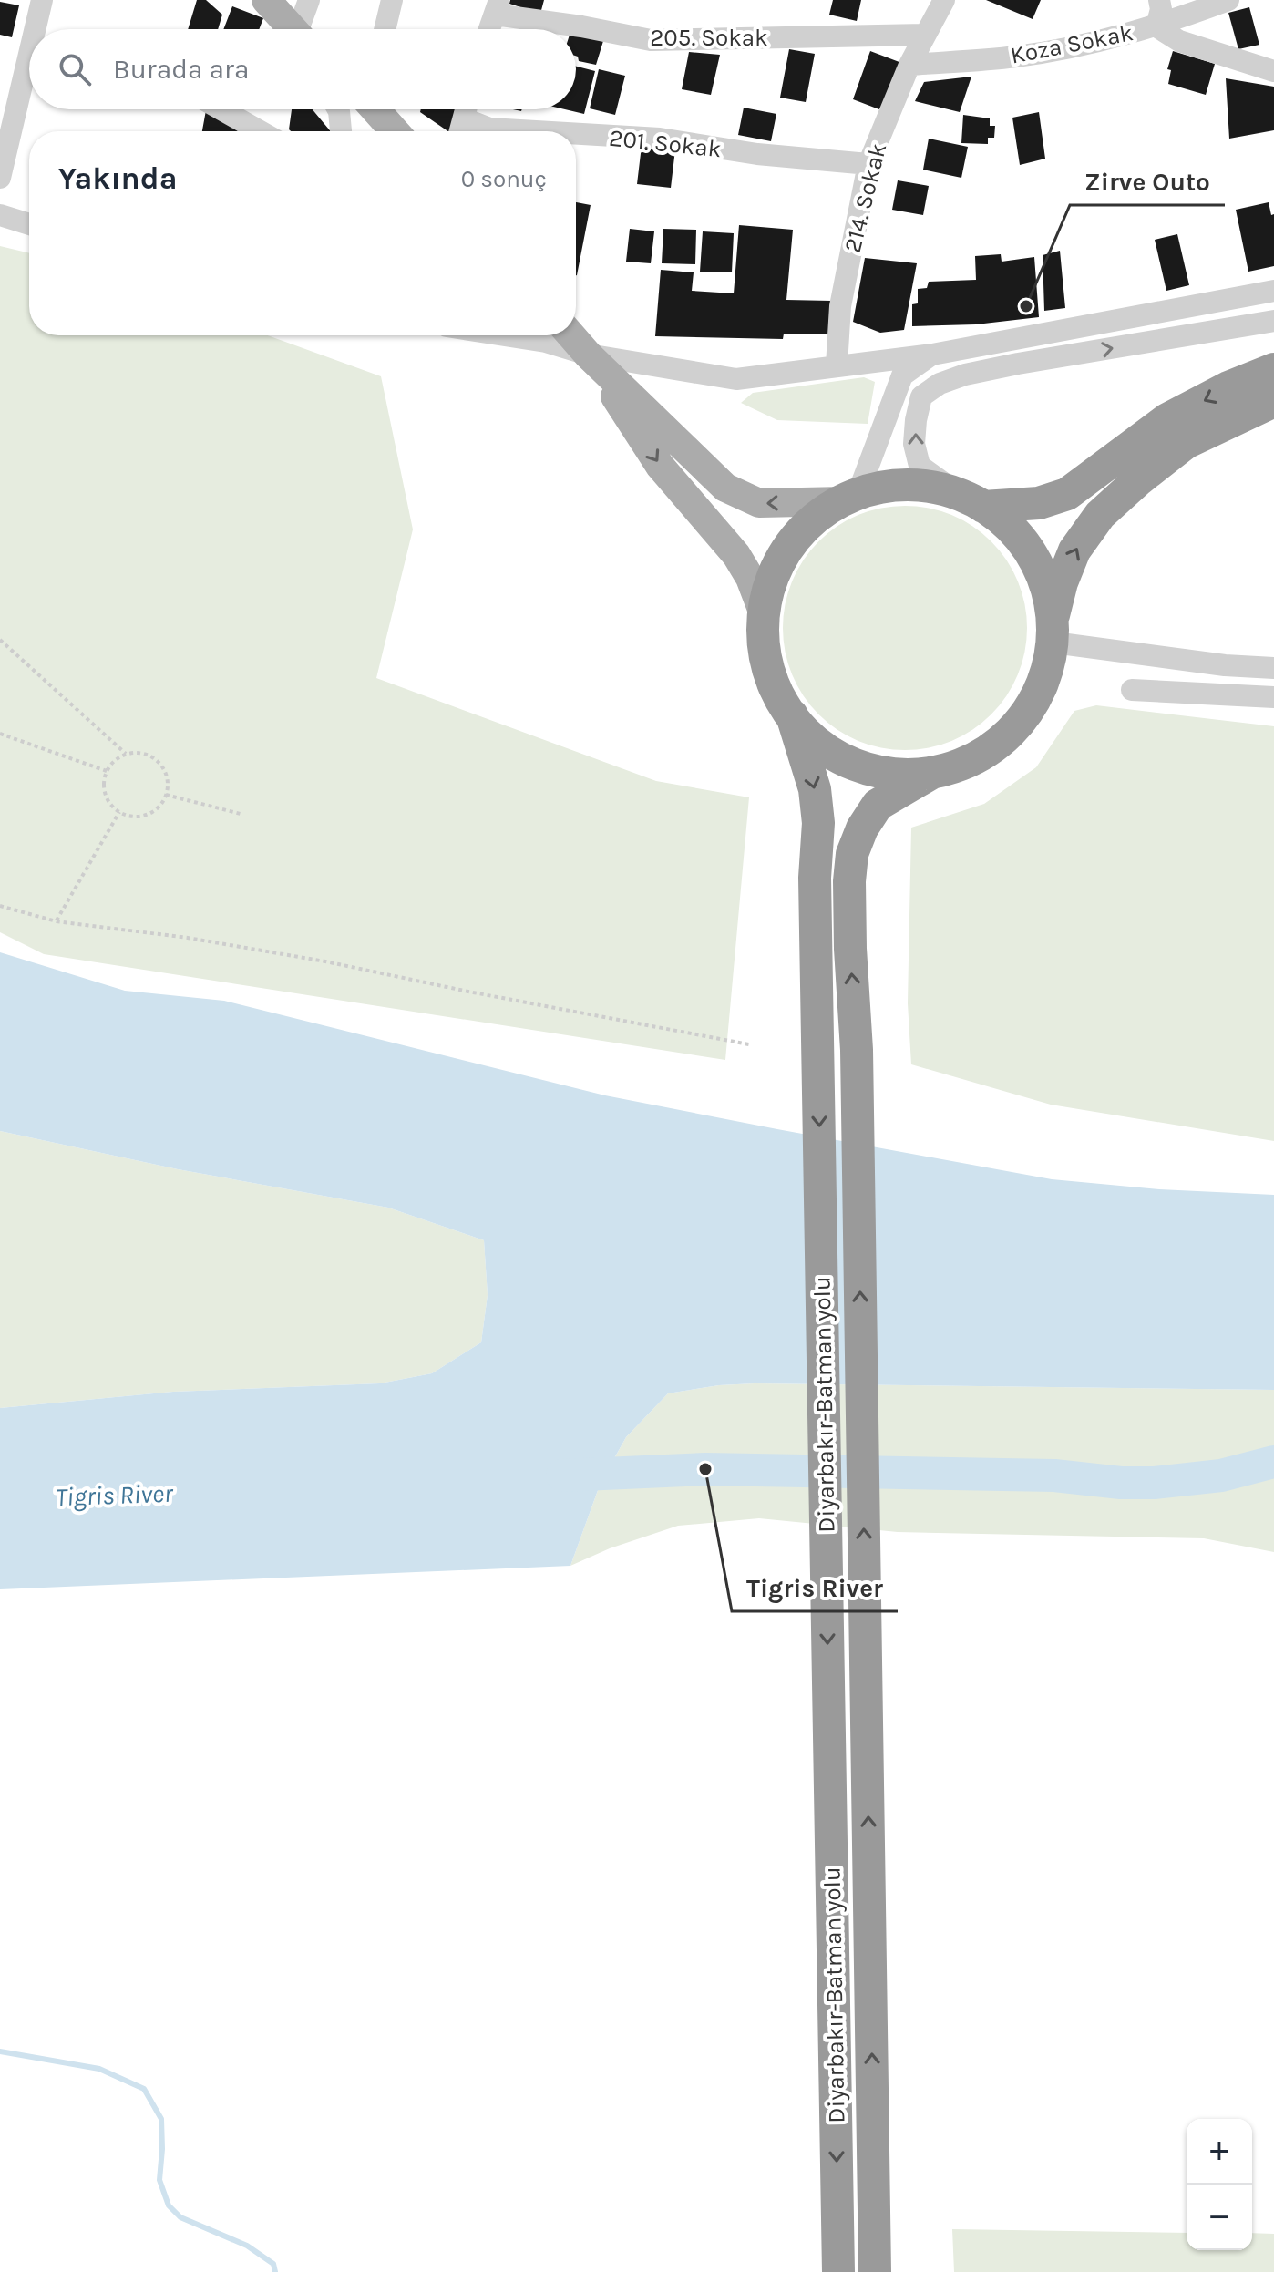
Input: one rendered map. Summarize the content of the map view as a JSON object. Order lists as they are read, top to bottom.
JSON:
{
  "streets": {
    "highway": ["Diyarbakır-Batman yolu"],
    "street": [
      "205. Sokak",
      "Koza Sokak",
      "201. Sokak",
      "214. Sokak"
    ]
  },
  "crossings": [
    ["205. Sokak", "214. Sokak"],
    ["Koza Sokak", "214. Sokak"],
    ["201. Sokak", "214. Sokak"]
  ],
  "water": ["Tigris River"],
  "places": ["Zirve Outo", "Tigris River"],
  "page": {
    "search": "Burada ara",
    "heading": ["Yakında", "0 sonuç"],
    "map_buttons": ["+", "−"]
  }
}
